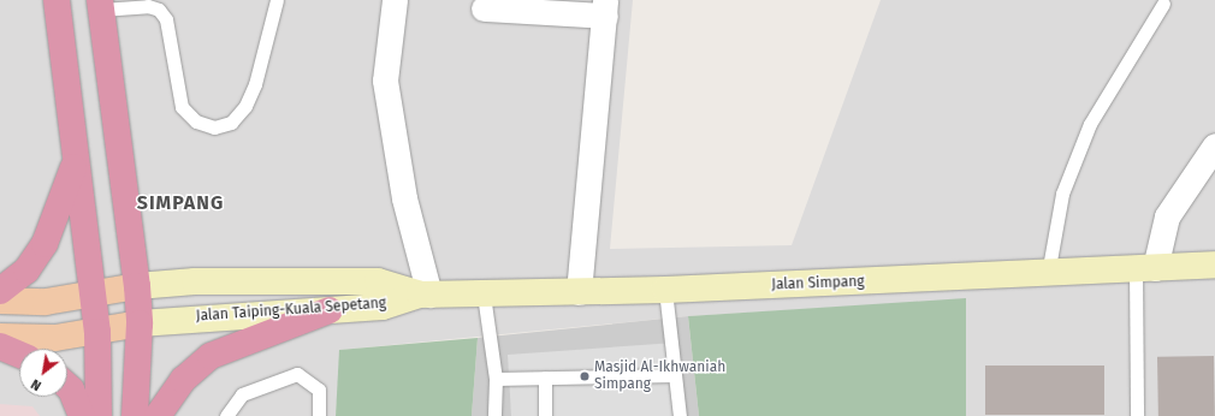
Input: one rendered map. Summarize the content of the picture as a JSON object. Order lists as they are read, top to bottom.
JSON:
{
  "streets": {
    "main road": ["Jalan Simpang", "Jalan Taiping-Kuala Sepetang"]
  },
  "crossings": [
    ["Jalan Simpang", "Jalan Taiping-Kuala Sepetang"]
  ],
  "districts": ["SIMPANG"],
  "places": ["Masjid Al-Ikhwaniah Simpang"],
  "north": "bottom left"
}
